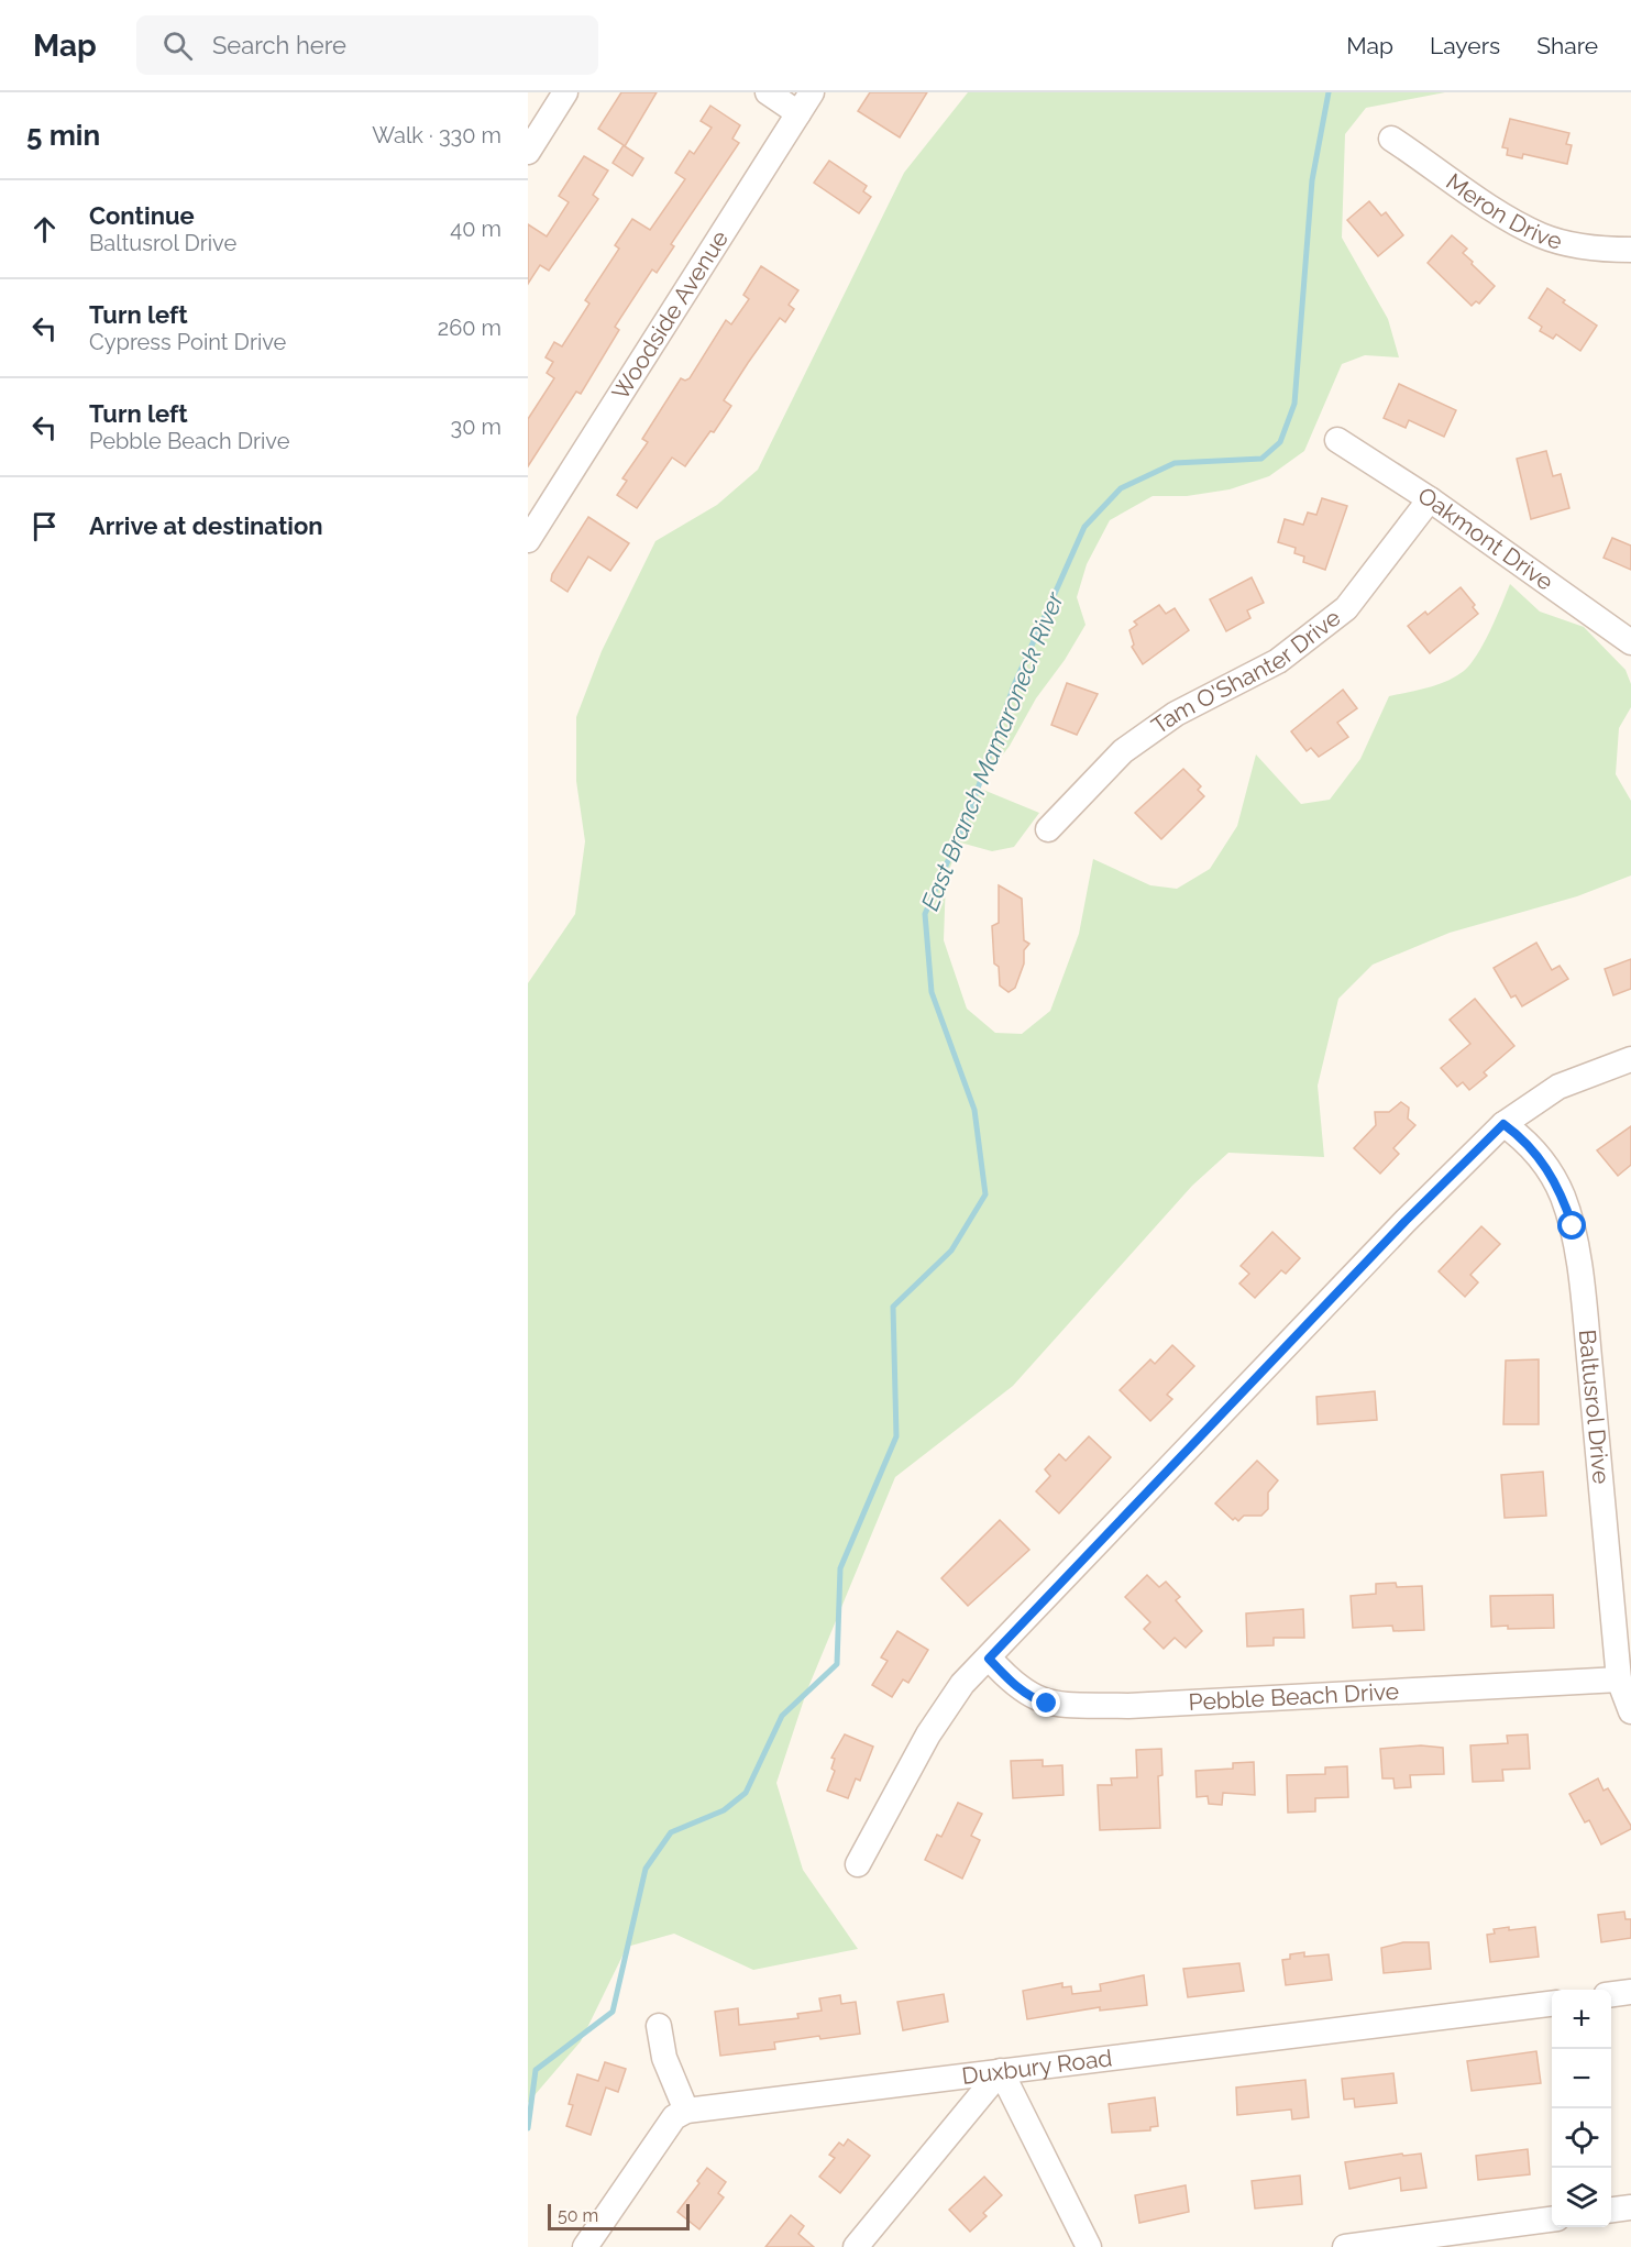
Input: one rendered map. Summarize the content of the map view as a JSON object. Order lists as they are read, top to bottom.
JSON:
{
  "streets": {
    "street": [
      "Meron Drive",
      "Woodside Avenue",
      "Oakmont Drive",
      "Tam O'Shanter Drive",
      "Baltusrol Drive",
      "Pebble Beach Drive",
      "Duxbury Road"
    ]
  },
  "crossings": [
    ["Oakmont Drive", "Tam O'Shanter Drive"],
    ["Baltusrol Drive", "Pebble Beach Drive"]
  ],
  "water": ["East Branch Mamaroneck River"],
  "scale_bar": "50 m",
  "page": {
    "header": "Map",
    "search": "Search here",
    "nav": ["Map", "Layers", "Share"],
    "heading": ["5 min", "Walk · 330 m"],
    "list": [
      ["Continue", "Baltusrol Drive", "40 m"],
      ["Turn left", "Cypress Point Drive", "260 m"],
      ["Turn left", "Pebble Beach Drive", "30 m"],
      "Arrive at destination"
    ],
    "map_buttons": ["+", "−"],
    "scale": "50 m"
  }
}
